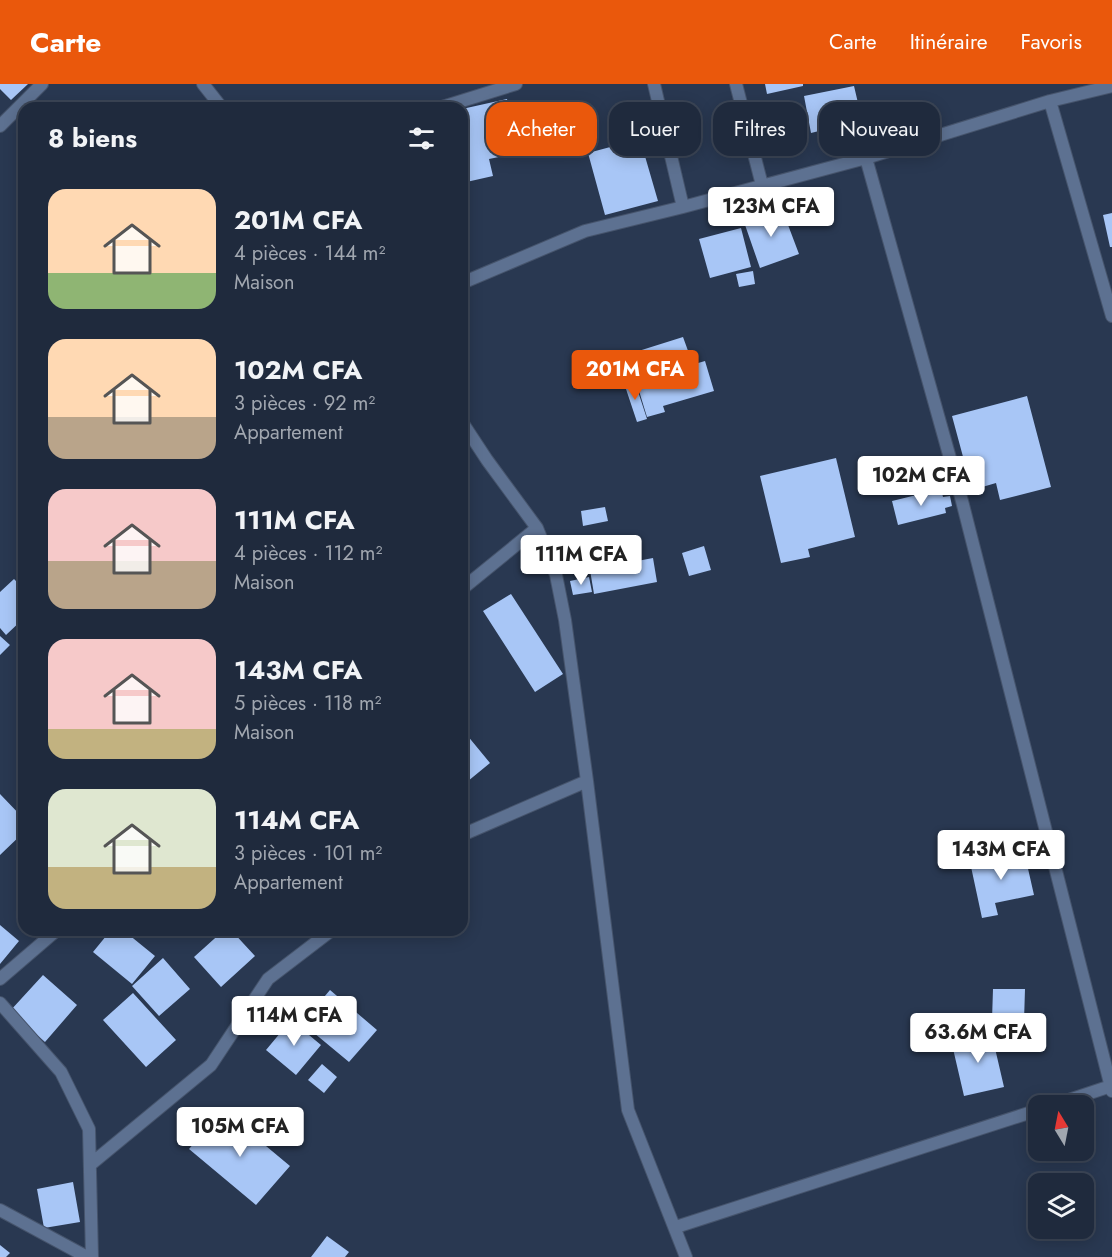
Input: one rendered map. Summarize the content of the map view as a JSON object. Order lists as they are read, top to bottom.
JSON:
{
  "north": "top",
  "page": {
    "header": "Carte",
    "nav": ["Carte", "Itinéraire", "Favoris"],
    "chip": [
      "Acheter",
      "Louer",
      "Filtres",
      "Nouveau"
    ],
    "heading": "8 biens",
    "list": [
      {
        "name": "201M CFA",
        "note": "4 pièces · 144 m² · Maison"
      },
      {
        "name": "102M CFA",
        "note": "3 pièces · 92 m² · Appartement"
      },
      {
        "name": "111M CFA",
        "note": "4 pièces · 112 m² · Maison"
      },
      {
        "name": "143M CFA",
        "note": "5 pièces · 118 m² · Maison"
      },
      {
        "name": "114M CFA",
        "note": "3 pièces · 101 m² · Appartement"
      }
    ],
    "price": [
      "123M CFA",
      "201M CFA",
      "102M CFA",
      "111M CFA",
      "143M CFA",
      "114M CFA",
      "63.6M CFA",
      "105M CFA"
    ]
  }
}
